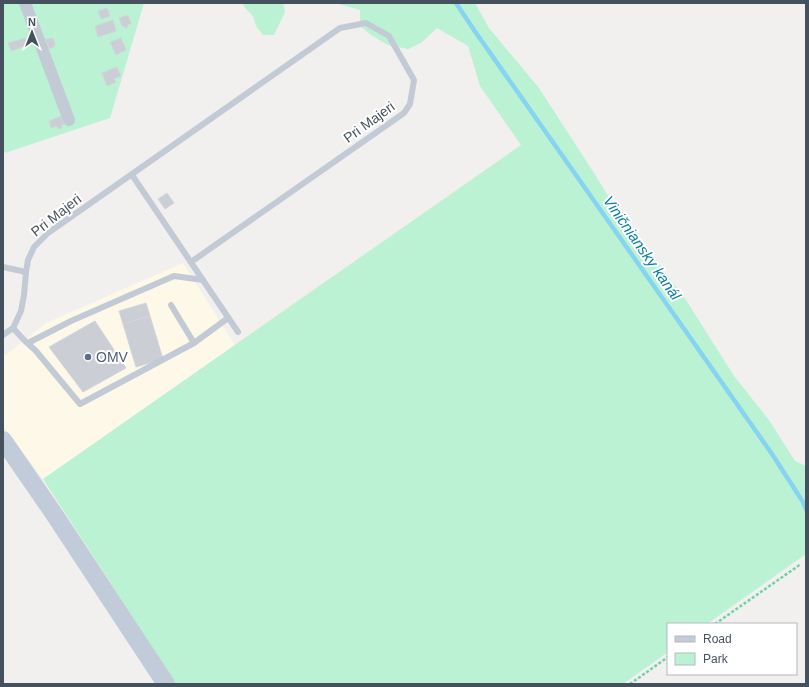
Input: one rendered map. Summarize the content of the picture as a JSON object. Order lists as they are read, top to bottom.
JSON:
{
  "streets": {
    "lane": ["Pri Majeri"]
  },
  "water": ["Viničniansky kanál"],
  "places": ["OMV"],
  "legend": ["Road", "Park"],
  "north": "top"
}
